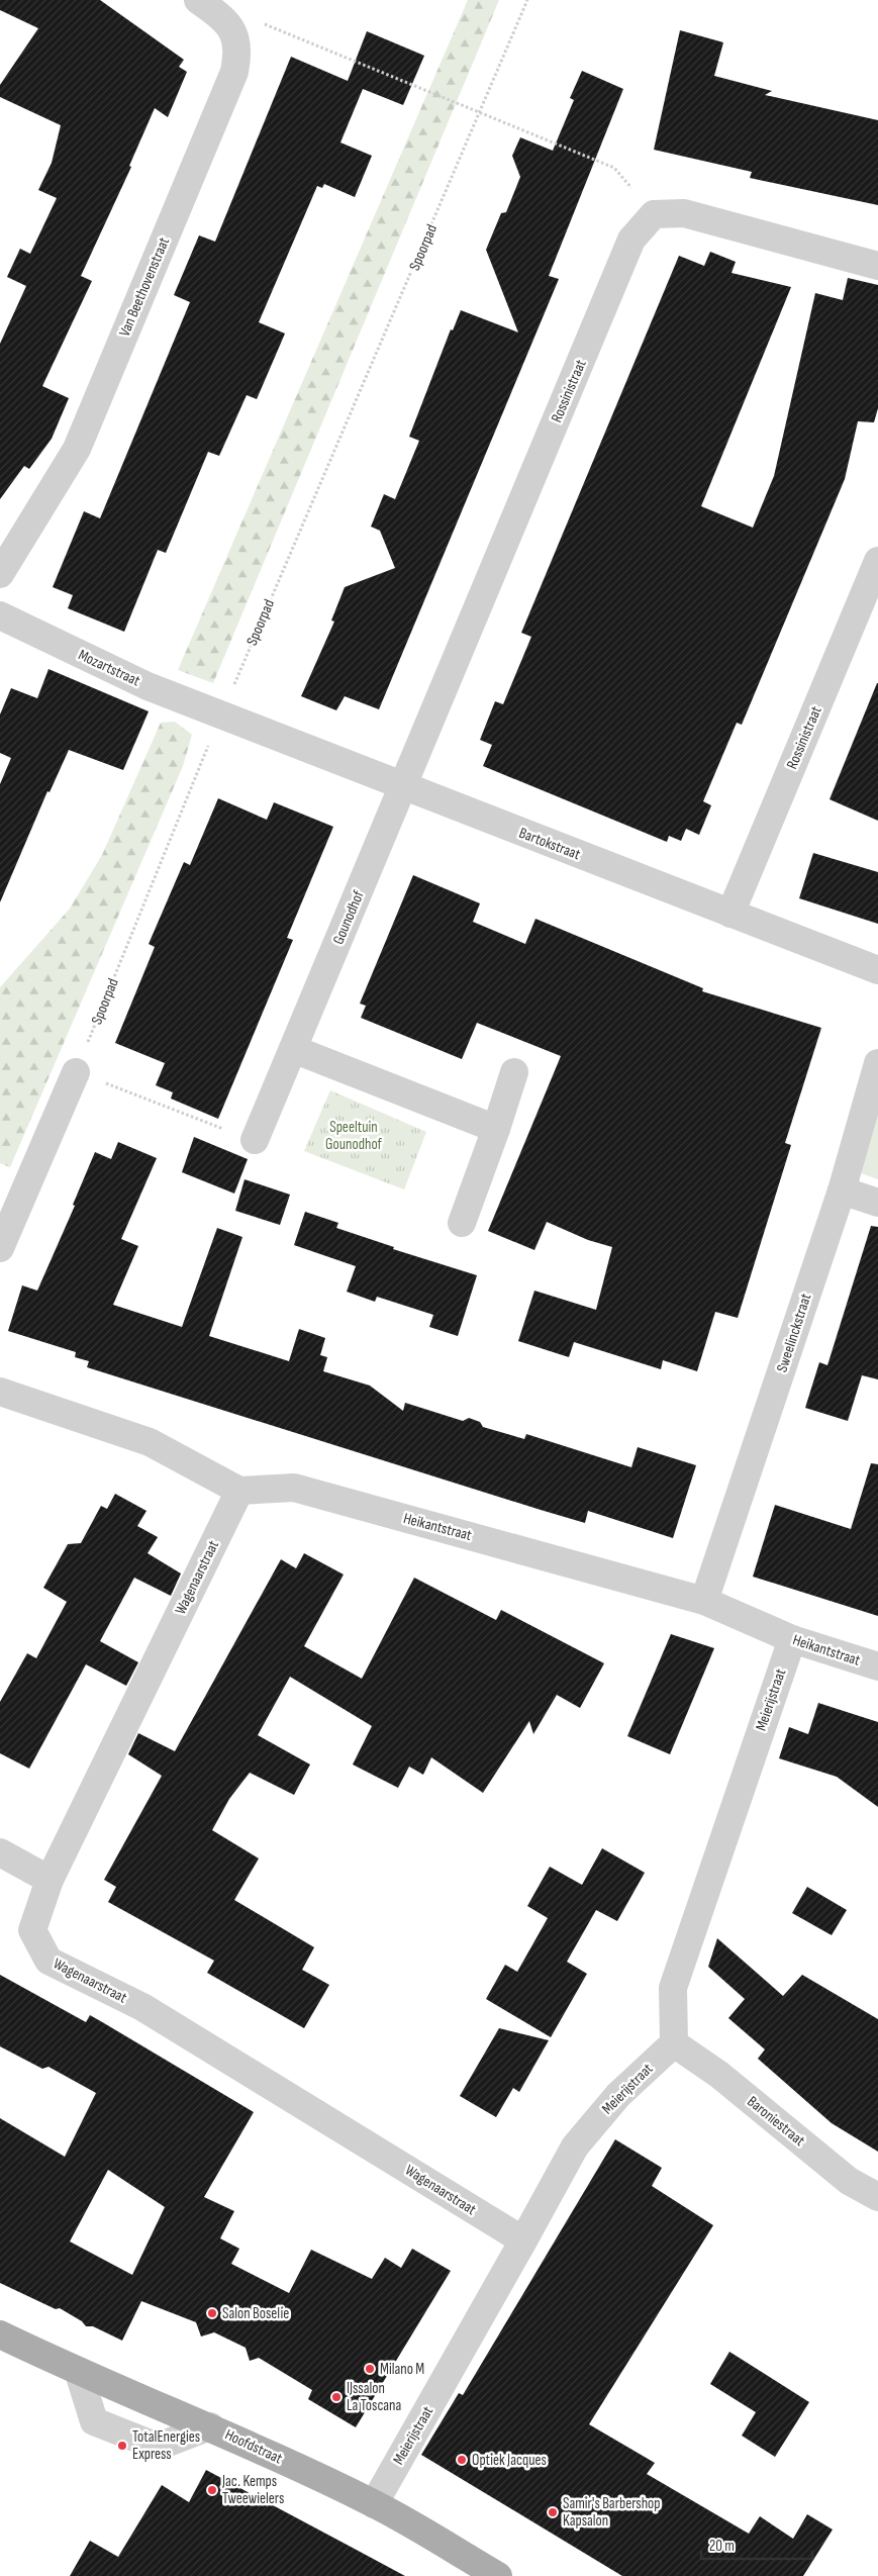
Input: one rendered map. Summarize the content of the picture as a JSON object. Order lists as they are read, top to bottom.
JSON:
{
  "streets": {
    "main road": ["Hoofdstraat"],
    "street": [
      "Van Beethovenstraat",
      "Rossinistraat",
      "Mozartstraat",
      "Bartokstraat",
      "Gounodhof",
      "Sweelinckstraat",
      "Heikantstraat",
      "Wagenaarstraat",
      "Meierijstraat",
      "Baroniestraat"
    ],
    "path": ["Spoorpad"]
  },
  "crossings": [
    ["Spoorpad", "Mozartstraat"],
    ["Spoorpad", "Bartokstraat"],
    ["Rossinistraat", "Bartokstraat"],
    ["Rossinistraat", "Gounodhof"],
    ["Mozartstraat", "Bartokstraat"],
    ["Bartokstraat", "Gounodhof"],
    ["Sweelinckstraat", "Heikantstraat"],
    ["Heikantstraat", "Wagenaarstraat"],
    ["Heikantstraat", "Meierijstraat"],
    ["Wagenaarstraat", "Meierijstraat"],
    ["Meierijstraat", "Baroniestraat"],
    ["Meierijstraat", "Hoofdstraat"]
  ],
  "parks": ["Speeltuin Gounodhof"],
  "places": [
    "Salon Boselie",
    "Milano M",
    "IJssalon La Toscana",
    "TotalEnergies Express",
    "Optiek Jacques",
    "Jac. Kemps Tweewielers",
    "Samir's Barbershop Kapsalon"
  ],
  "scale_bar": "20 m"
}
